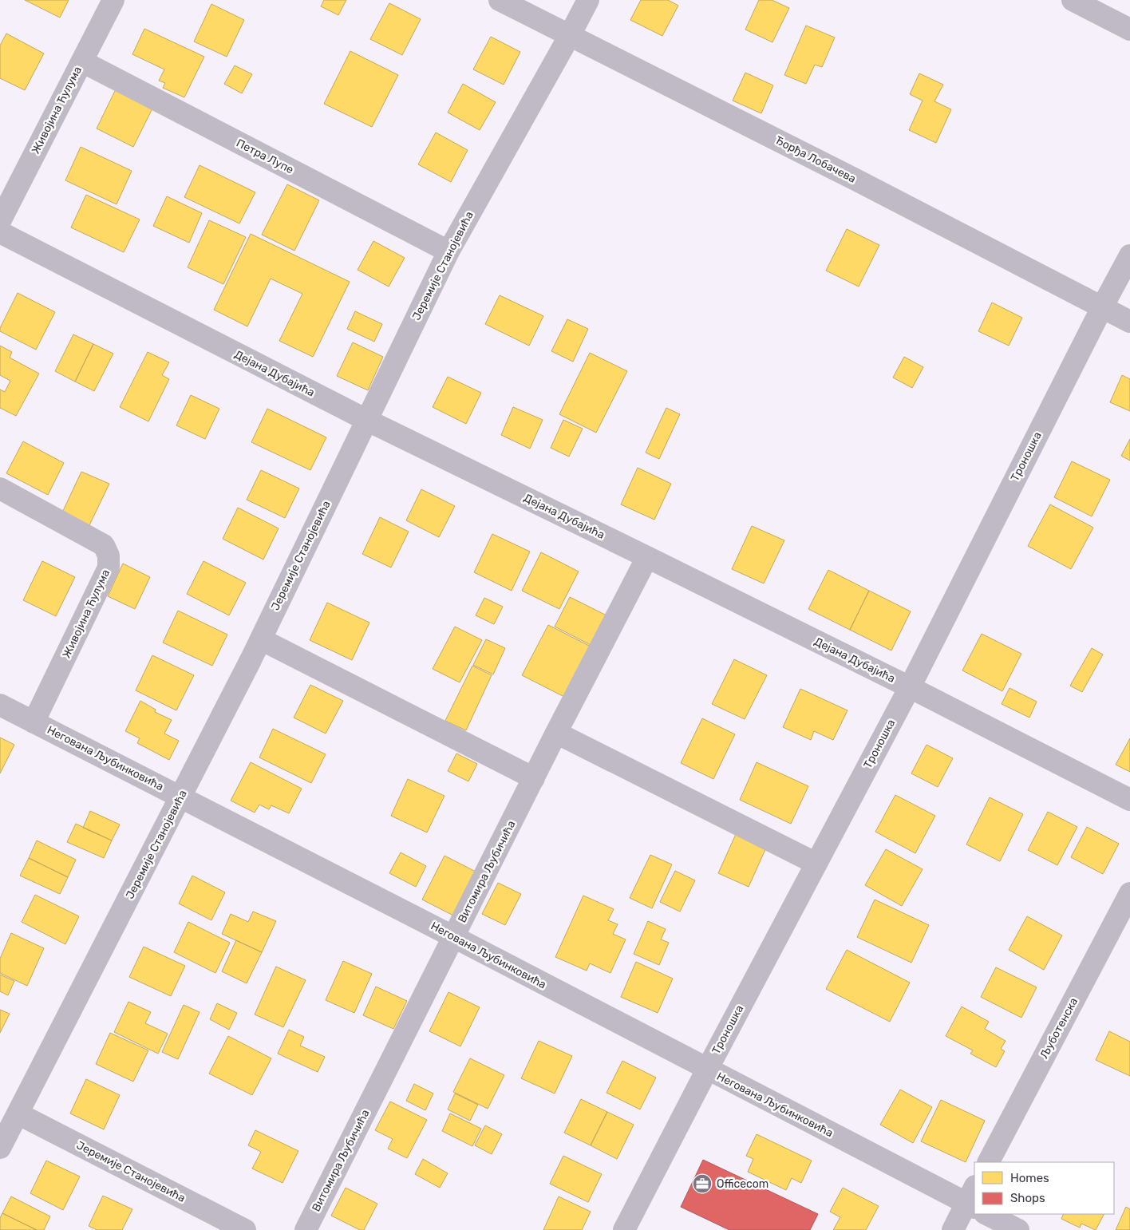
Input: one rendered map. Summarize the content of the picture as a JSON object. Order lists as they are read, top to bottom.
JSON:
{
  "streets": {
    "street": [
      "Живојина Ћулума",
      "Петра Лупе",
      "Ђорђа Лобачева",
      "Јеремије Станојевића",
      "Дејана Дубајића",
      "Троношка",
      "Негована Љубинковића",
      "Витомира Љубичића",
      "Љуботенска"
    ]
  },
  "crossings": [
    ["Живојина Ћулума", "Петра Лупе"],
    ["Живојина Ћулума", "Негована Љубинковића"],
    ["Петра Лупе", "Јеремије Станојевића"],
    ["Ђорђа Лобачева", "Јеремије Станојевића"],
    ["Ђорђа Лобачева", "Троношка"],
    ["Јеремије Станојевића", "Дејана Дубајића"],
    ["Јеремије Станојевића", "Негована Љубинковића"],
    ["Дејана Дубајића", "Троношка"],
    ["Дејана Дубајића", "Витомира Љубичића"],
    ["Троношка", "Негована Љубинковића"],
    ["Негована Љубинковића", "Витомира Љубичића"]
  ],
  "places": {
    "office": ["Officecom"]
  },
  "legend": ["Homes", "Shops"]
}
